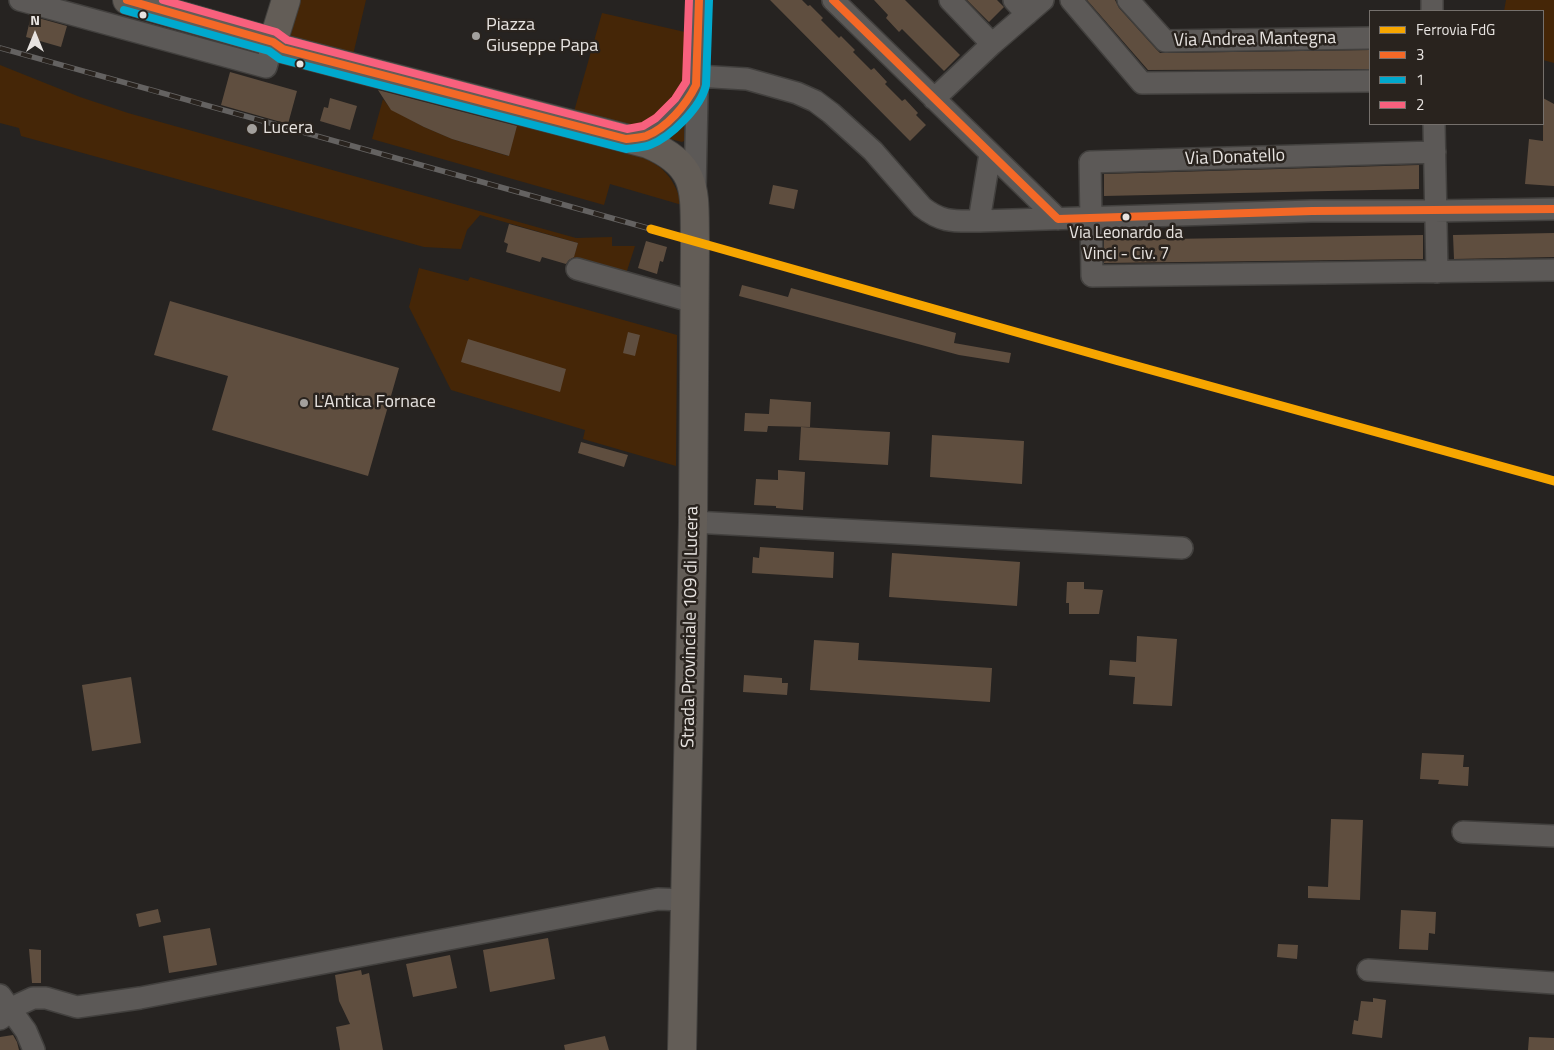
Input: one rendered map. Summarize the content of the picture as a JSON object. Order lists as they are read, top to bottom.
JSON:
{
  "streets": {
    "main road": ["Strada Provinciale 109 di Lucera"],
    "street": ["Via Andrea Mantegna", "Via Donatello"]
  },
  "places": [
    "Piazza Giuseppe Papa",
    "Lucera",
    "Via Leonardo da Vinci - Civ. 7",
    "L'Antica Fornace"
  ],
  "lines": [
    "transit line 3",
    "transit line 1",
    "transit line 2",
    "rail line FdG"
  ],
  "legend": [
    "Ferrovia FdG",
    "3",
    "1",
    "2"
  ],
  "north": "top"
}
